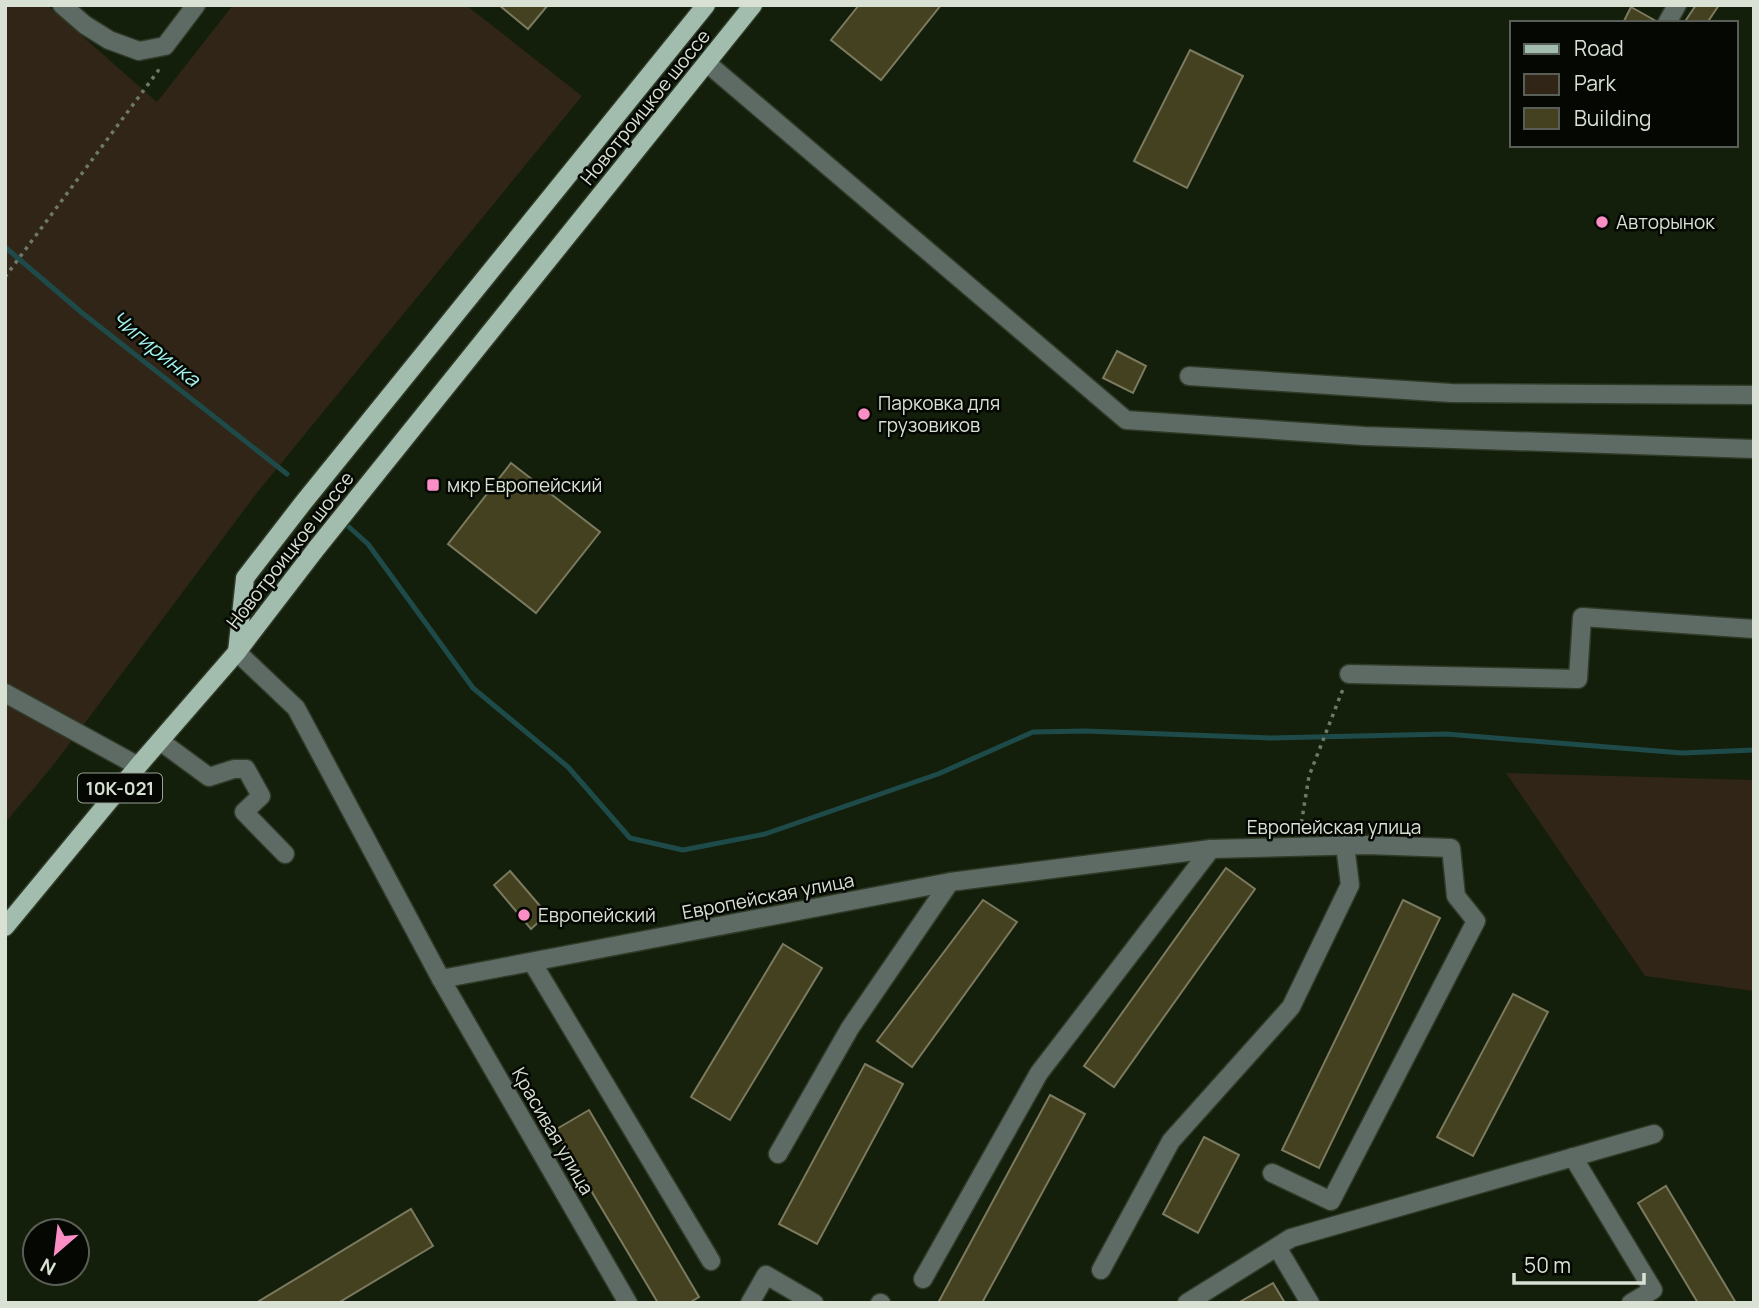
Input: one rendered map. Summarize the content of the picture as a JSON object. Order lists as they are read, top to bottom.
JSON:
{
  "streets": {
    "main road": ["Новотроицкое шоссе", "10К-021"],
    "street": ["Европейская улица", "Красивая улица"]
  },
  "crossings": [
    ["Новотроицкое шоссе", "10К-021"],
    ["Европейская улица", "Красивая улица"]
  ],
  "water": ["Чигиринка"],
  "places": {
    "other": ["Авторынок", "Парковка для грузовиков", "Европейский"],
    "transit": ["мкр Европейский"]
  },
  "legend": ["Road", "Park", "Building"],
  "scale_bar": "50 m",
  "north": "bottom left"
}
